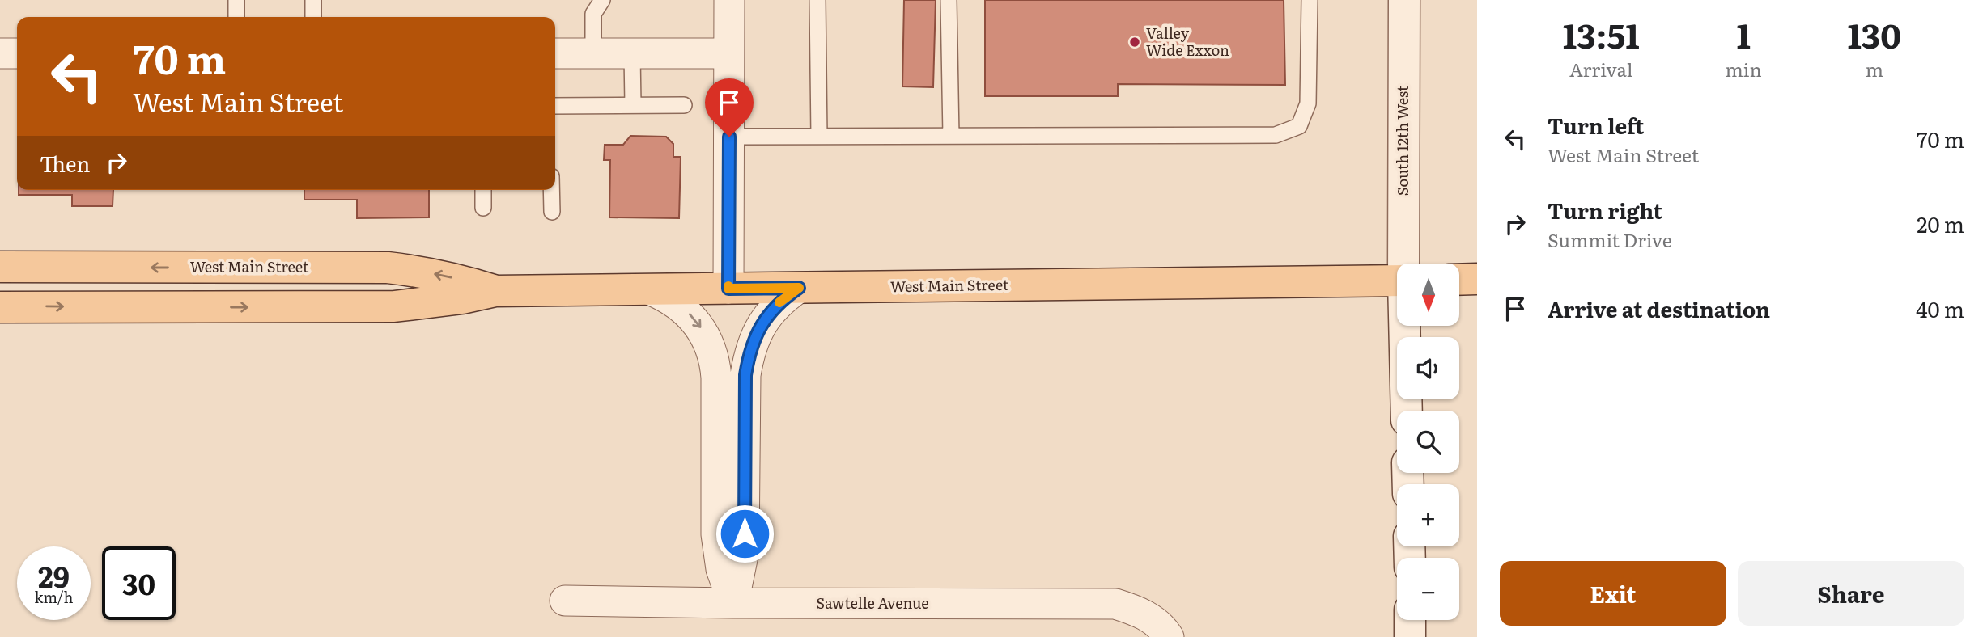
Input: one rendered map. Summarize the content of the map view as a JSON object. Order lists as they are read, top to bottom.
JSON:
{
  "streets": {
    "main road": ["West Main Street"],
    "street": ["South 12th West", "Sawtelle Avenue"]
  },
  "places": ["Valley Wide Exxon"],
  "north": "bottom",
  "page": {
    "eta": [
      "13:51",
      "Arrival",
      "1",
      "min",
      "130",
      "m"
    ],
    "turn": ["70 m", "West Main Street"],
    "list": [
      {
        "name": "Turn left",
        "note": "West Main Street",
        "value": "70 m"
      },
      {
        "name": "Turn right",
        "note": "Summit Drive",
        "value": "20 m"
      },
      {
        "name": "Arrive at destination",
        "value": "40 m"
      }
    ],
    "then": "Then",
    "map_buttons": ["+", "−"],
    "speed": "29 km/h",
    "limit": "30",
    "buttons": ["Exit", "Share"]
  }
}
